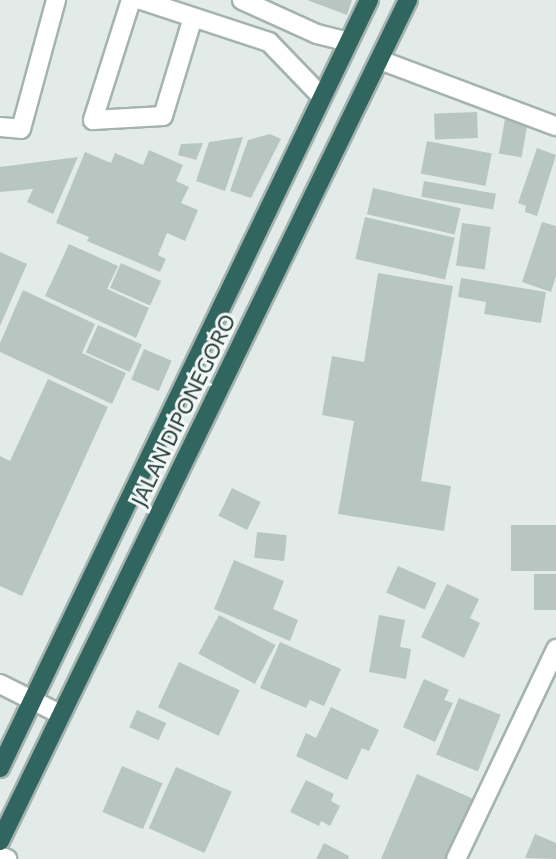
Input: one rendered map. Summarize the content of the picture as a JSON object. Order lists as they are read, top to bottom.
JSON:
{
  "streets": {
    "highway": ["JALAN DIPONEGORO"]
  }
}
